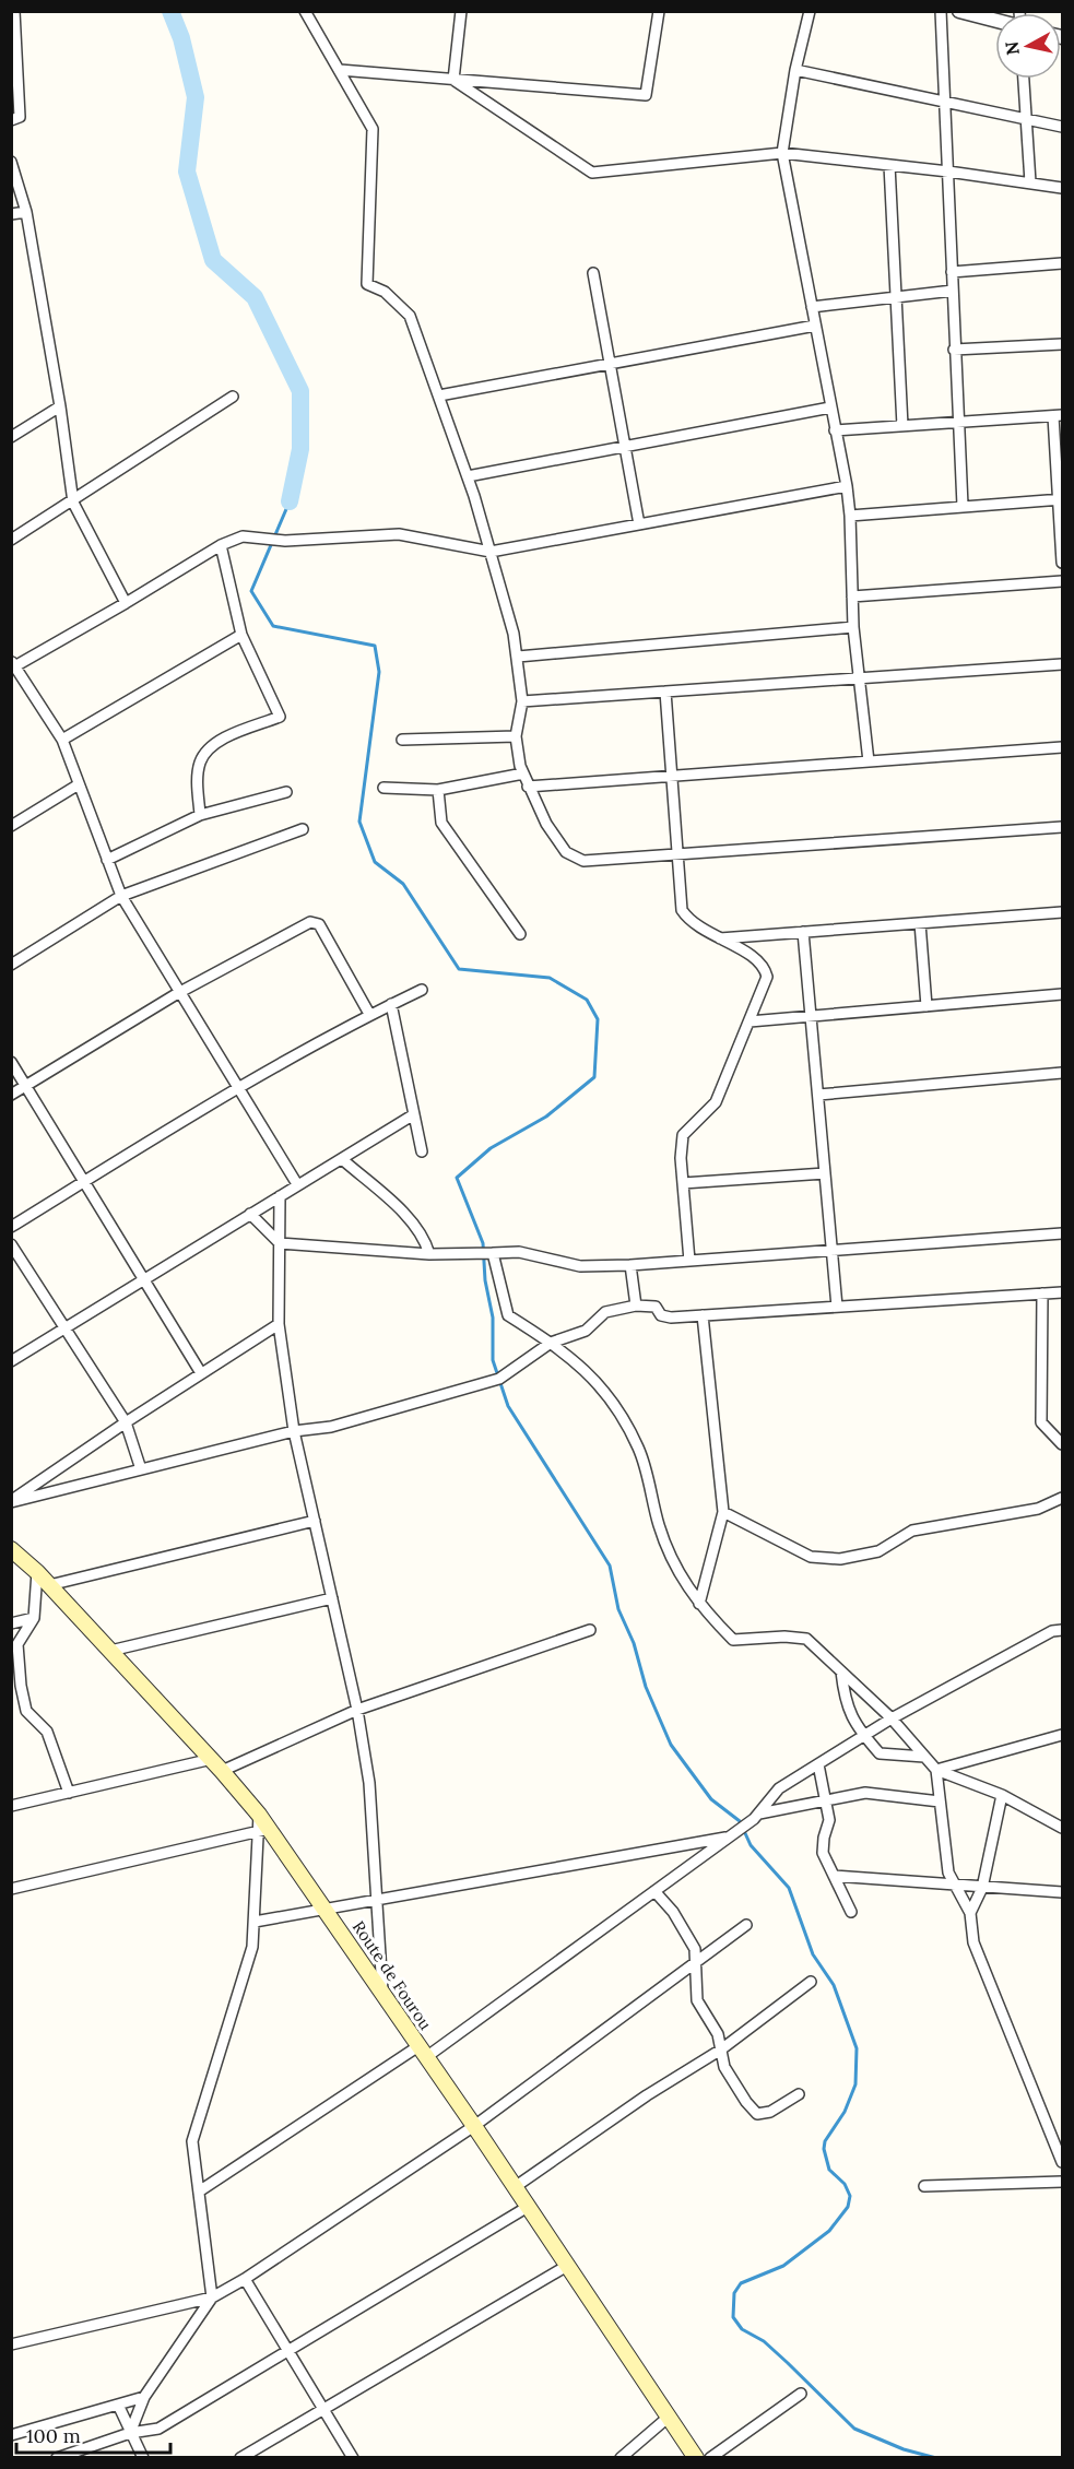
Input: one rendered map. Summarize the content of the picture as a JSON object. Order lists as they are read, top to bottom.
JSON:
{
  "streets": {
    "main road": ["Route de Fourou"]
  },
  "scale_bar": "100 m",
  "north": "left"
}
